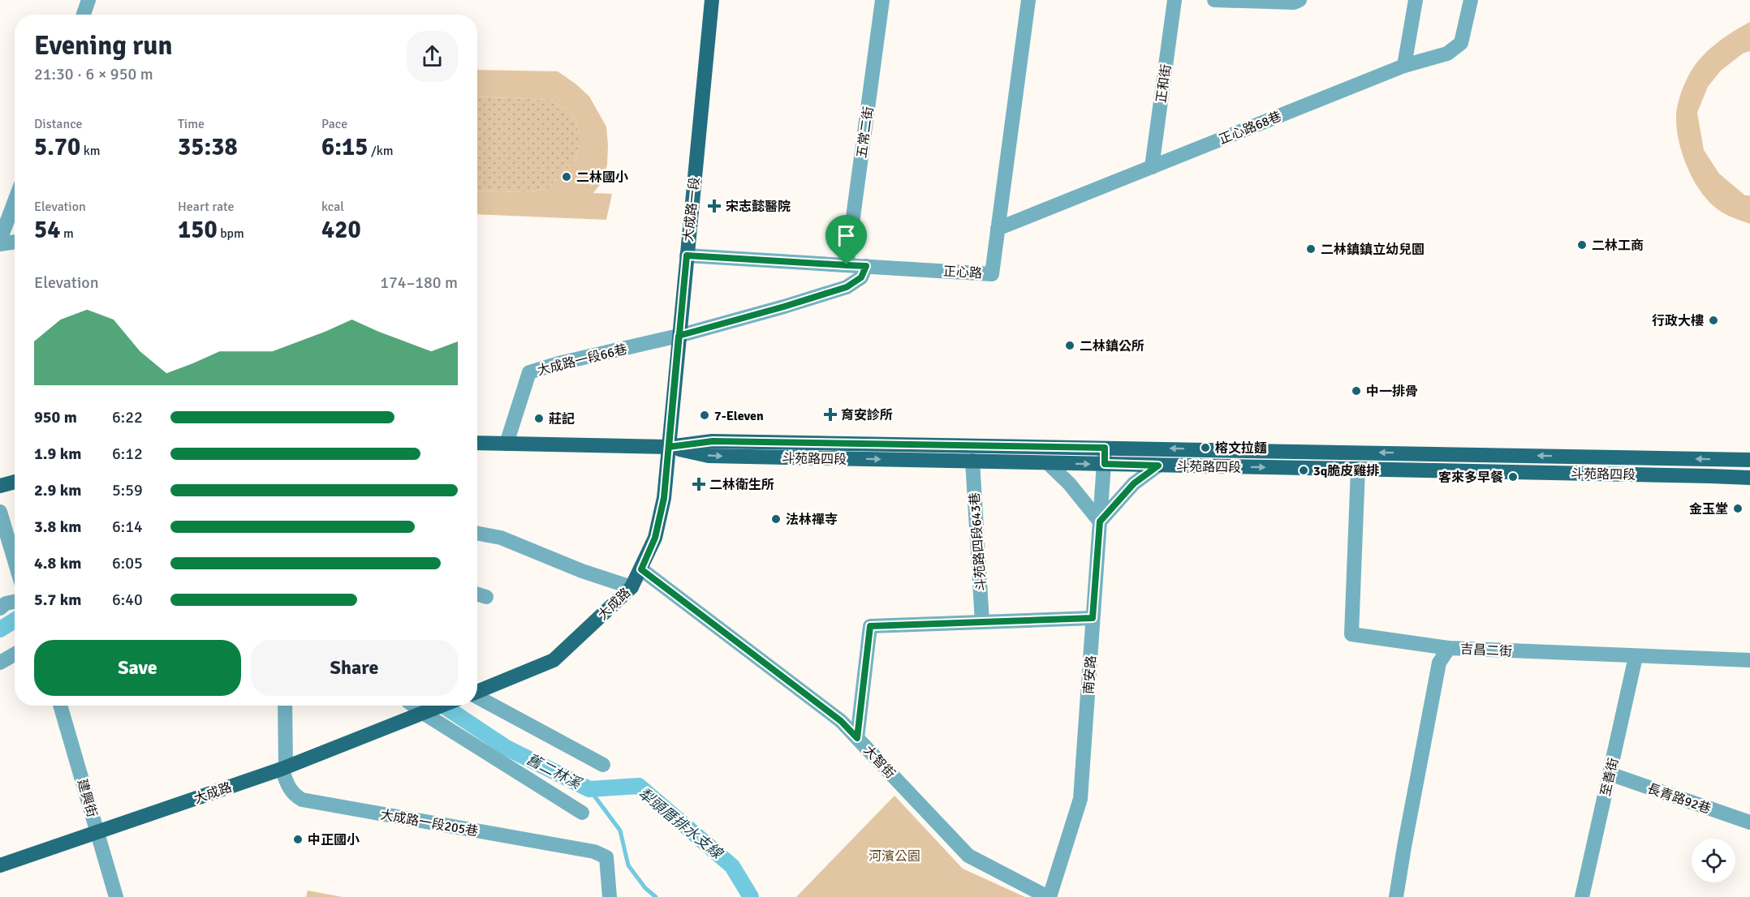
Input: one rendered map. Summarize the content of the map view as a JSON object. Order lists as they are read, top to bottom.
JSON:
{
  "streets": {
    "main road": ["大成路一段", "斗苑路四段", "大成路"],
    "street": [
      "正和街",
      "正心路68巷",
      "五常二街",
      "正心路",
      "大成路一段66巷",
      "斗苑路四段643巷",
      "吉昌二街",
      "南安路",
      "大智街",
      "至善街",
      "建興街",
      "長青路92巷",
      "大成路一段205巷"
    ]
  },
  "crossings": [
    ["正和街", "正心路68巷"],
    ["正心路68巷", "正心路"],
    ["五常二街", "正心路"],
    ["大成路一段", "正心路"],
    ["大成路一段", "大成路一段66巷"],
    ["大成路一段", "斗苑路四段"],
    ["大成路一段", "大成路"],
    ["大成路一段66巷", "斗苑路四段"],
    ["斗苑路四段", "斗苑路四段643巷"],
    ["斗苑路四段", "大成路"],
    ["斗苑路四段", "南安路"],
    ["大成路", "大智街"],
    ["大成路", "建興街"],
    ["大成路", "大成路一段205巷"],
    ["吉昌二街", "至善街"],
    ["南安路", "大智街"],
    ["至善街", "長青路92巷"]
  ],
  "water": ["舊二林溪", "犁頭厝排水支線"],
  "parks": ["河濱公園"],
  "places": {
    "other": [
      "二林國小",
      "二林工商",
      "二林鎮鎮立幼兒園",
      "行政大樓",
      "二林鎮公所",
      "中一排骨",
      "7-Eleven",
      "莊記",
      "榕文拉麵",
      "3q脆皮雞排",
      "客來多早餐",
      "金玉堂",
      "法林禪寺",
      "中正國小"
    ],
    "health": ["宋志懿醫院", "育安診所", "二林衛生所"]
  },
  "page": {
    "heading": ["Evening run", "21:30 · 6 × 950 m"],
    "stats": [
      ["Distance", "5.70 km"],
      ["Time", "35:38"],
      ["Pace", "6:15 /km"],
      ["Elevation", "54 m"],
      ["Heart rate", "150 bpm"],
      ["kcal", "420"]
    ],
    "chart": ["Elevation", "174–180 m"],
    "list": [
      {
        "name": "950 m",
        "note": "6:22"
      },
      {
        "name": "1.9 km",
        "note": "6:12"
      },
      {
        "name": "2.9 km",
        "note": "5:59"
      },
      {
        "name": "3.8 km",
        "note": "6:14"
      },
      {
        "name": "4.8 km",
        "note": "6:05"
      },
      {
        "name": "5.7 km",
        "note": "6:40"
      }
    ],
    "buttons": ["Save", "Share"]
  }
}
